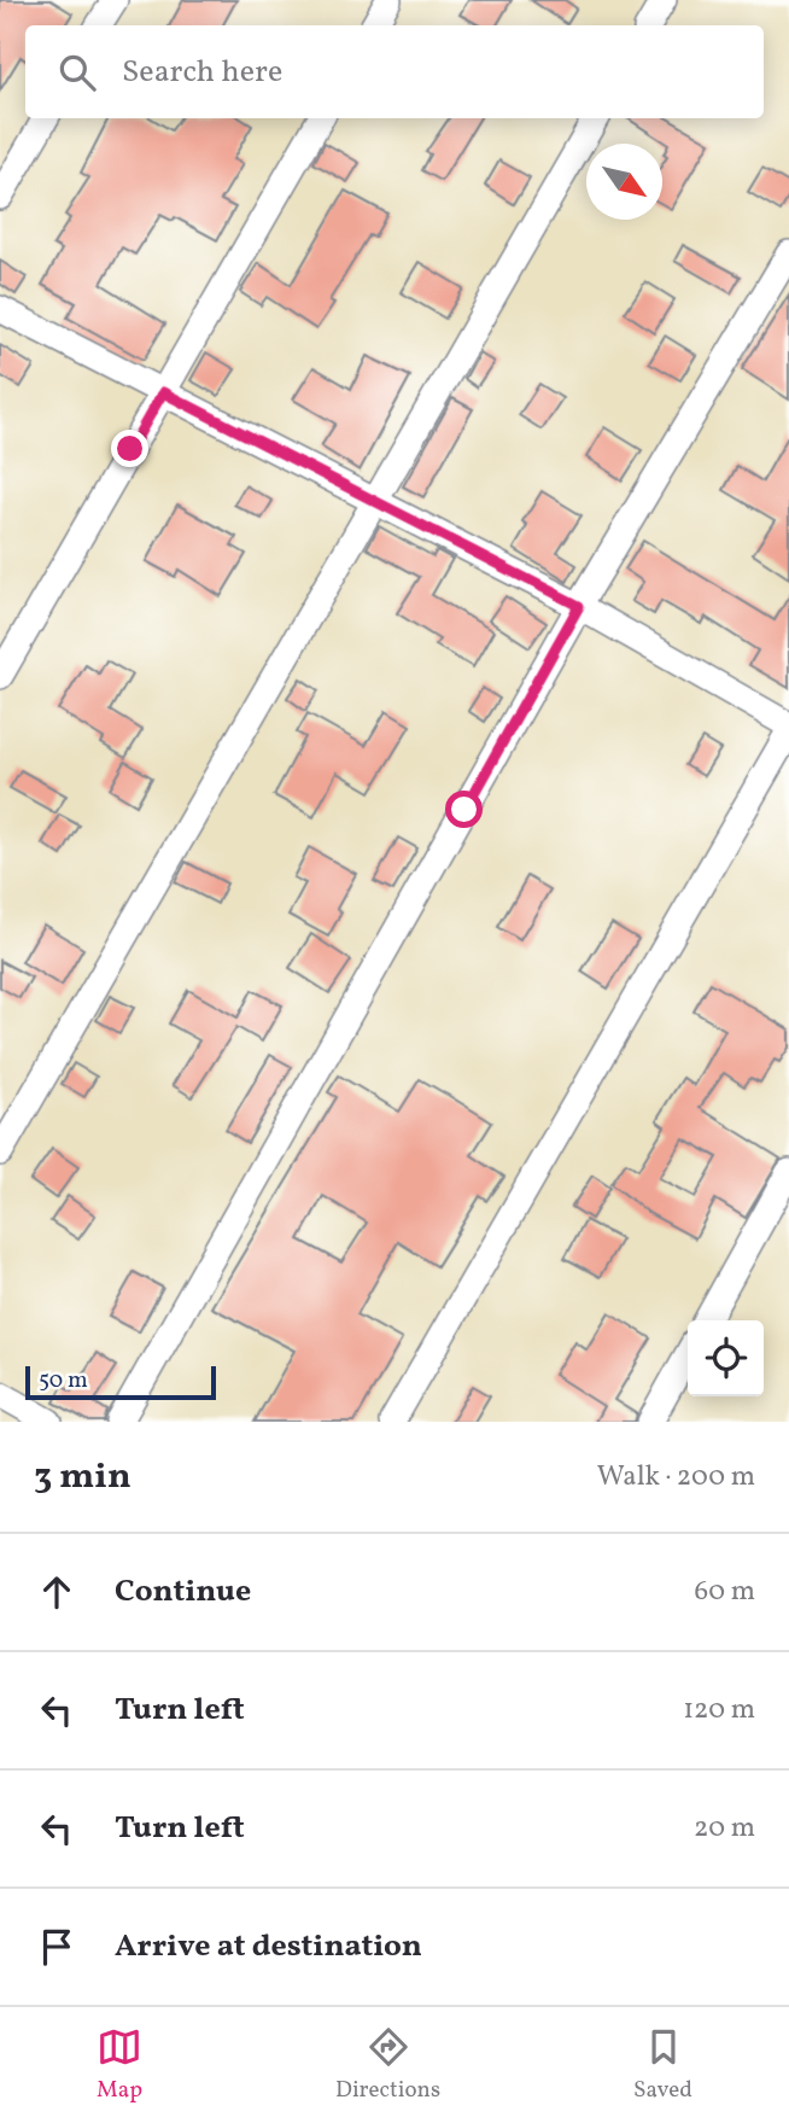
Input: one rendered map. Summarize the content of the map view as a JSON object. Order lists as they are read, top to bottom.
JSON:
{
  "scale_bar": "50 m",
  "north": "bottom right",
  "page": {
    "search": "Search here",
    "scale": "50 m",
    "heading": ["3 min", "Walk · 200 m"],
    "list": [
      ["Continue", "60 m"],
      ["Turn left", "120 m"],
      ["Turn left", "20 m"],
      "Arrive at destination"
    ],
    "nav": ["Map", "Directions", "Saved"]
  }
}
